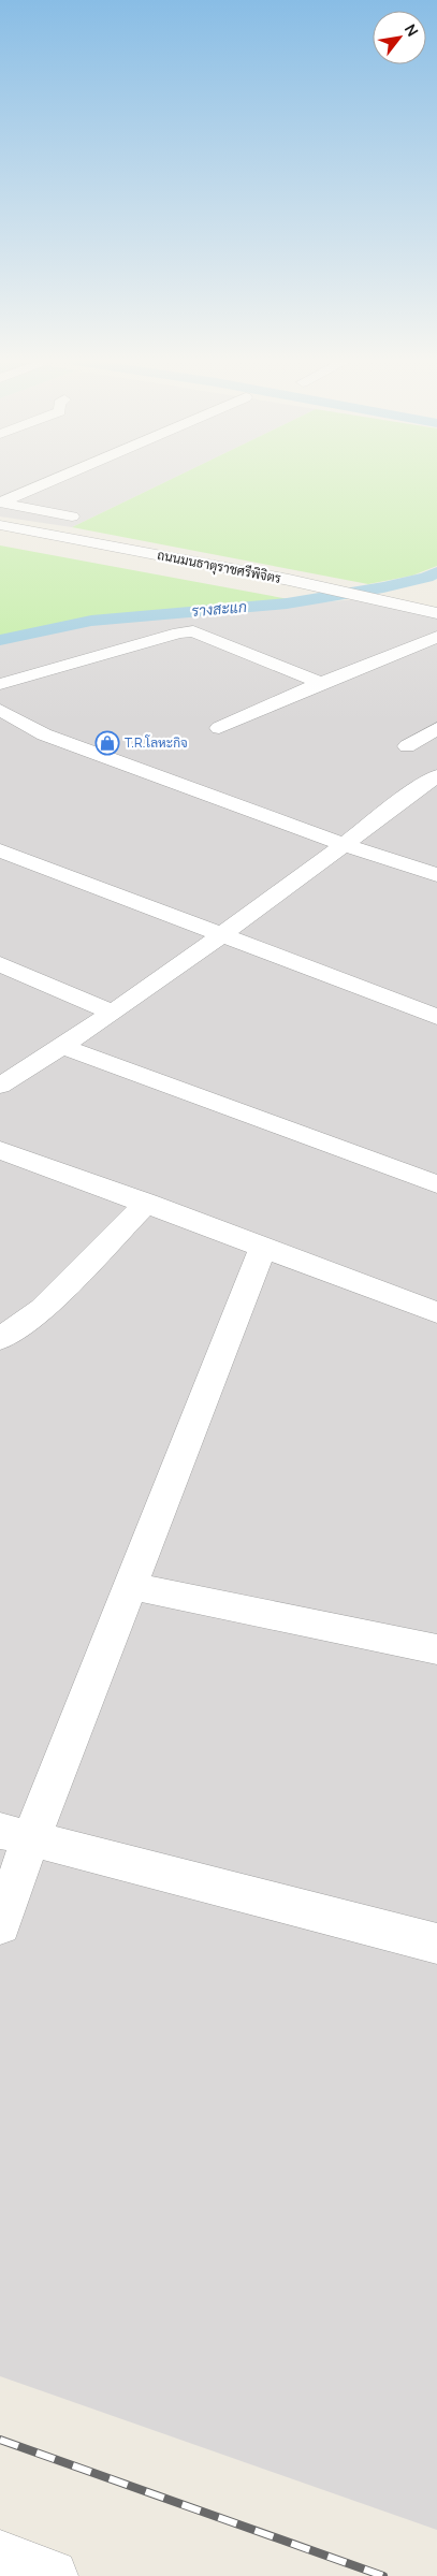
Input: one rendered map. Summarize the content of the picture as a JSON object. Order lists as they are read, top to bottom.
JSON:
{
  "streets": {
    "street": ["ถนนมนธาตุราชศรีพิจิตร"]
  },
  "water": ["รางสะแก"],
  "places": {
    "shop": ["T.R.โลหะกิจ"]
  },
  "north": "top right"
}
